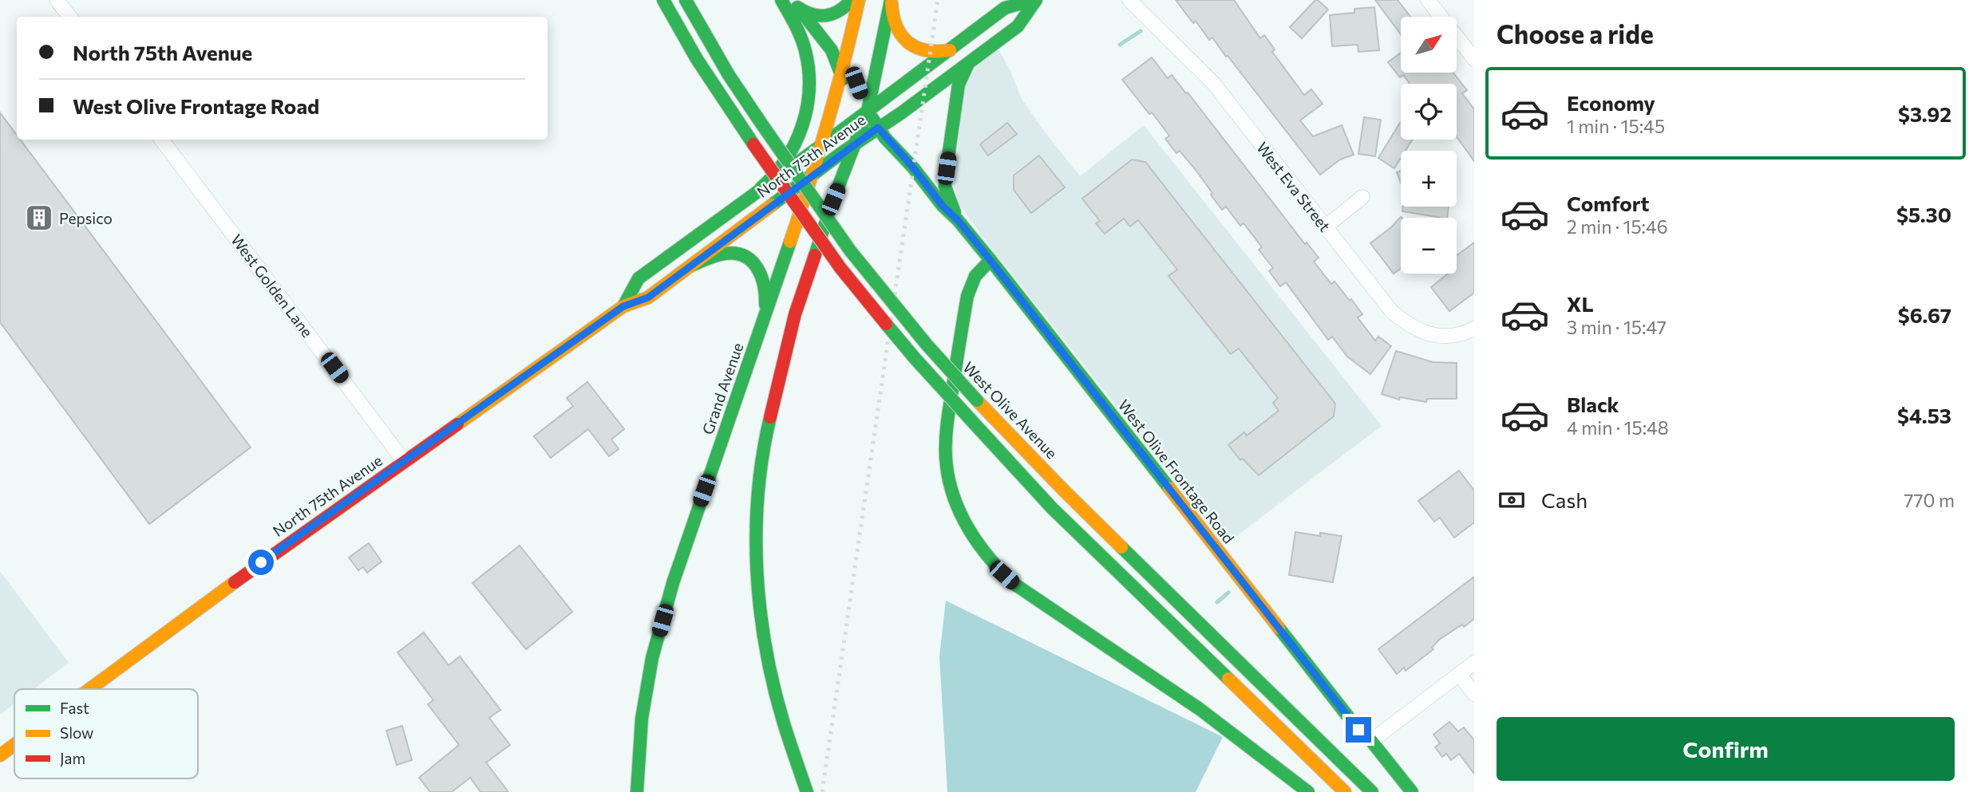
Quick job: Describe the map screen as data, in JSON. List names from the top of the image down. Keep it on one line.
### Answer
{"streets":{"main road":["North 75th Avenue","Grand Avenue","West Olive Avenue","West Olive Frontage Road"],"street":["West Eva Street","West Golden Lane"]},"crossings":[["North 75th Avenue","West Golden Lane"],["North 75th Avenue","Grand Avenue"]],"places":{"building":["Pepsico"]},"legend":["Fast","Slow","Jam"],"north":"top right","page":{"heading":"Choose a ride","map_buttons":["+","−"],"banner":["North 75th Avenue","West Olive Frontage Road"],"list":[{"name":"Economy","note":"1 min · 15:45","value":"$3.92"},{"name":"Comfort","note":"2 min · 15:46","value":"$5.30"},{"name":"XL","note":"3 min · 15:47","value":"$6.67"},{"name":"Black","note":"4 min · 15:48","value":"$4.53"}],"pay":["Cash","770 m"],"buttons":"Confirm"}}
